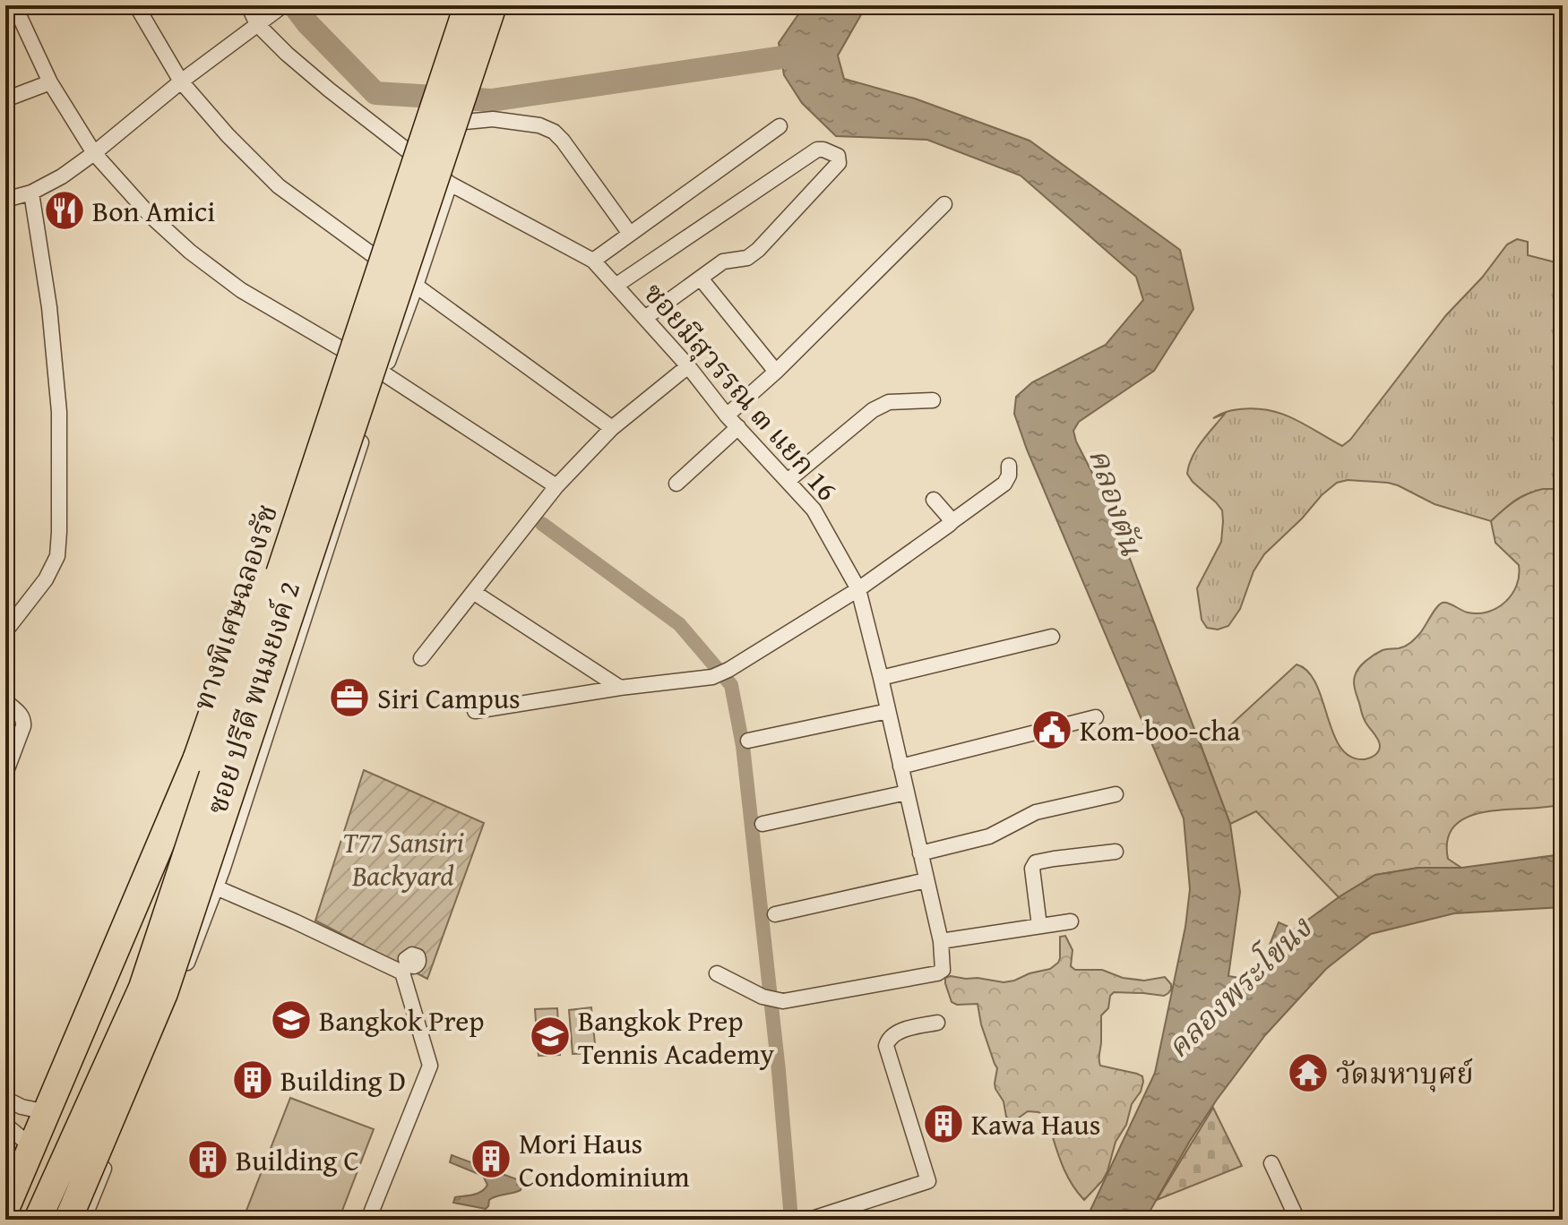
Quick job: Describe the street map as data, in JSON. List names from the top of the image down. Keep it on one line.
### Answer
{"streets":{"highway":["ทางพิเศษฉลองรัช"],"street":["ซอยมีสุวรรณ ๓ แยก 16","ซอย ปรีดี พนมยงค์ 2"]},"crossings":[["ซอยมีสุวรรณ ๓ แยก 16","ซอย ปรีดี พนมยงค์ 2"]],"water":["คลองตัน","คลองพระโขนง"],"parks":["T77 Sansiri Backyard"],"places":{"restaurant":["Bon Amici"],"office":["Siri Campus"],"public building":["Kom-boo-cha"],"school or university":["Bangkok Prep","Bangkok Prep Tennis Academy"],"temple":["วัดมหาบุศย์"],"building":["Building D","Kawa Haus","Mori Haus Condominium","Building C"]}}
